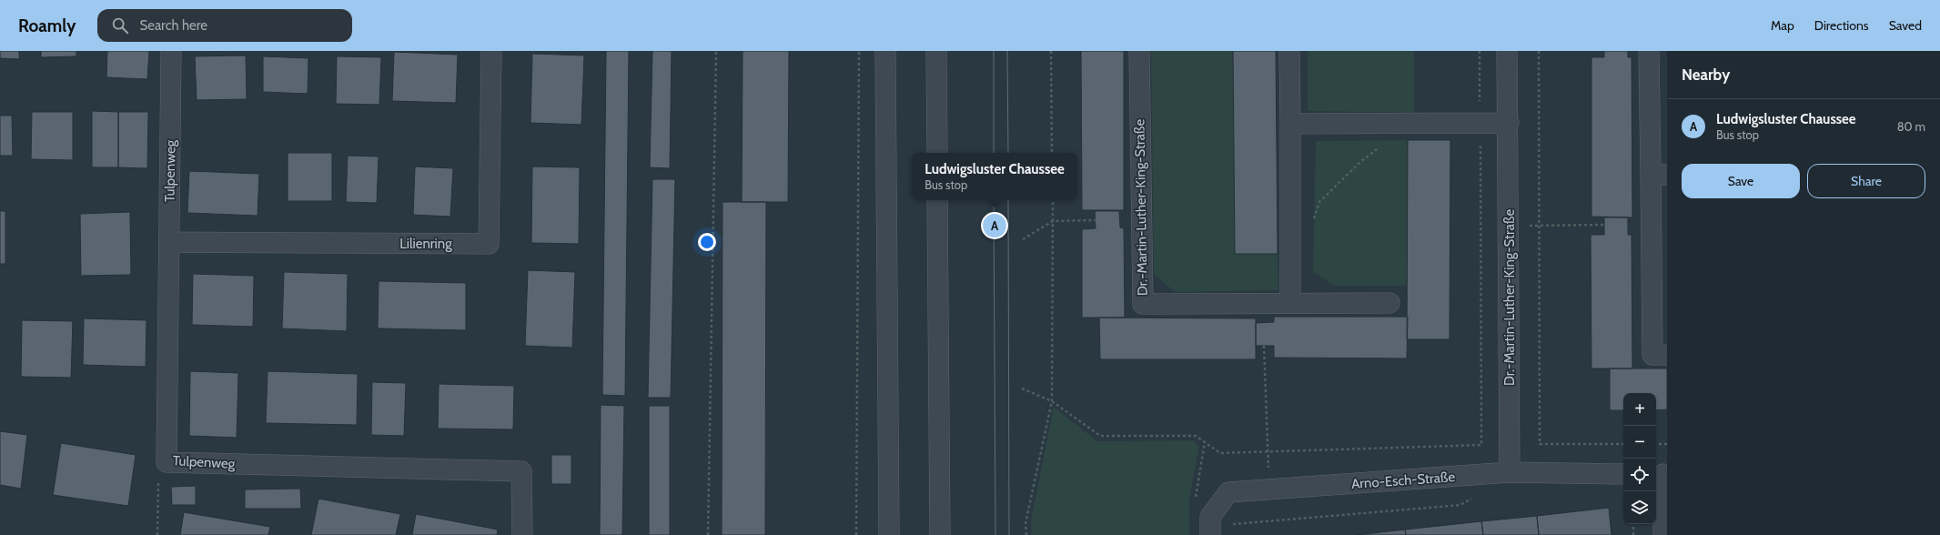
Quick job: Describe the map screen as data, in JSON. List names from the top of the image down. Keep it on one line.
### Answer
{"streets":{"street":["Tulpenweg","Dr.-Martin-Luther-King-Straße","Lilienring","Arno-Esch-Straße"]},"crossings":[["Tulpenweg","Lilienring"],["Dr.-Martin-Luther-King-Straße","Arno-Esch-Straße"]],"page":{"header":"Roamly","search":"Search here","nav":["Map","Directions","Saved"],"heading":"Nearby","list":[{"mark":"A","name":"Ludwigsluster Chaussee","note":"Bus stop","value":"80 m"}],"popup":["Ludwigsluster Chaussee","Bus stop"],"buttons":["Save","Share"],"pins":"A","map_buttons":["+","−"]}}
